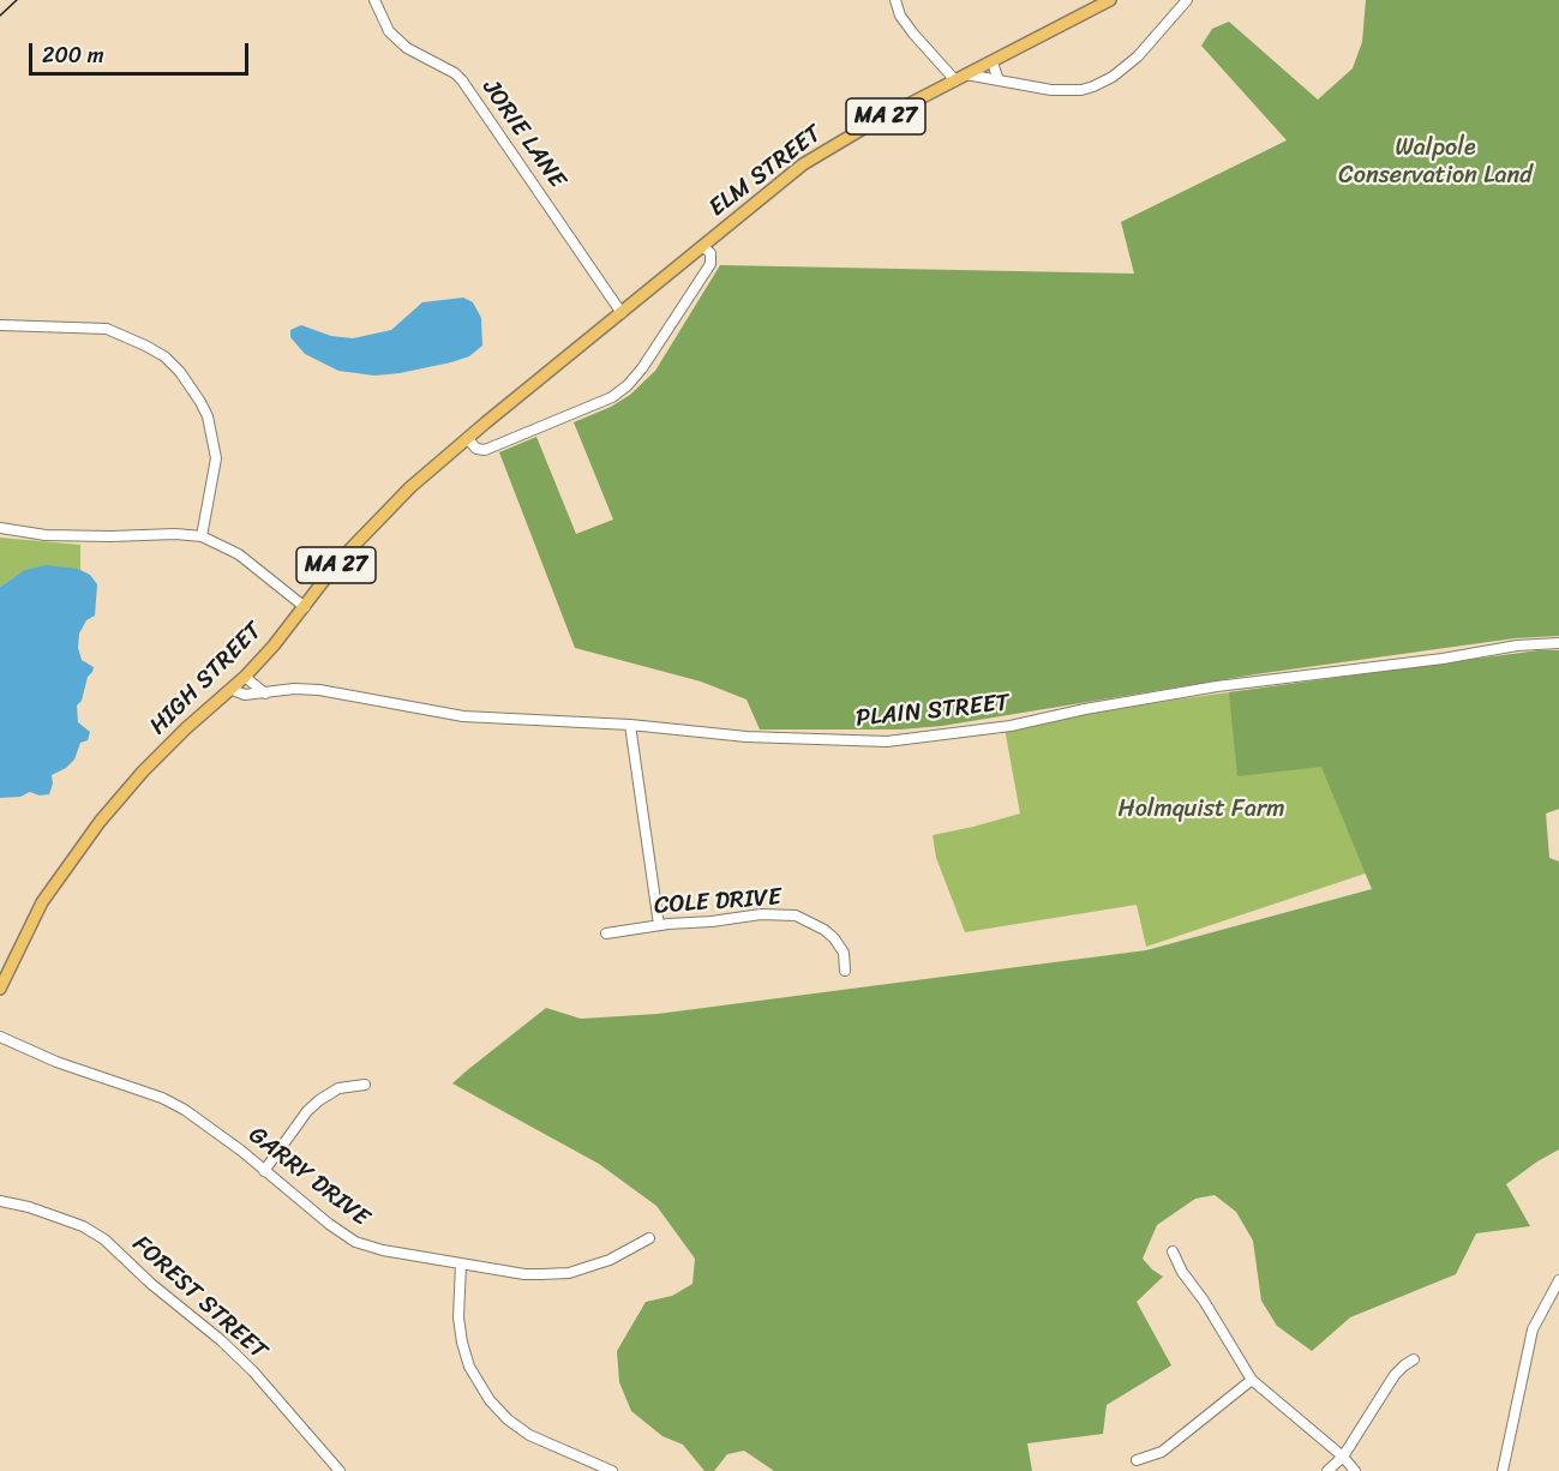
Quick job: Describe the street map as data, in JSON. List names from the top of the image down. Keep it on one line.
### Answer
{"streets":{"main road":["MA 27","ELM STREET","HIGH STREET"],"street":["JORIE LANE","PLAIN STREET","COLE DRIVE","GARRY DRIVE","FOREST STREET"]},"crossings":[["JORIE LANE","HIGH STREET"],["ELM STREET","HIGH STREET"],["HIGH STREET","PLAIN STREET"]],"parks":["Walpole Conservation Land","Holmquist Farm"],"scale_bar":"200 m"}
